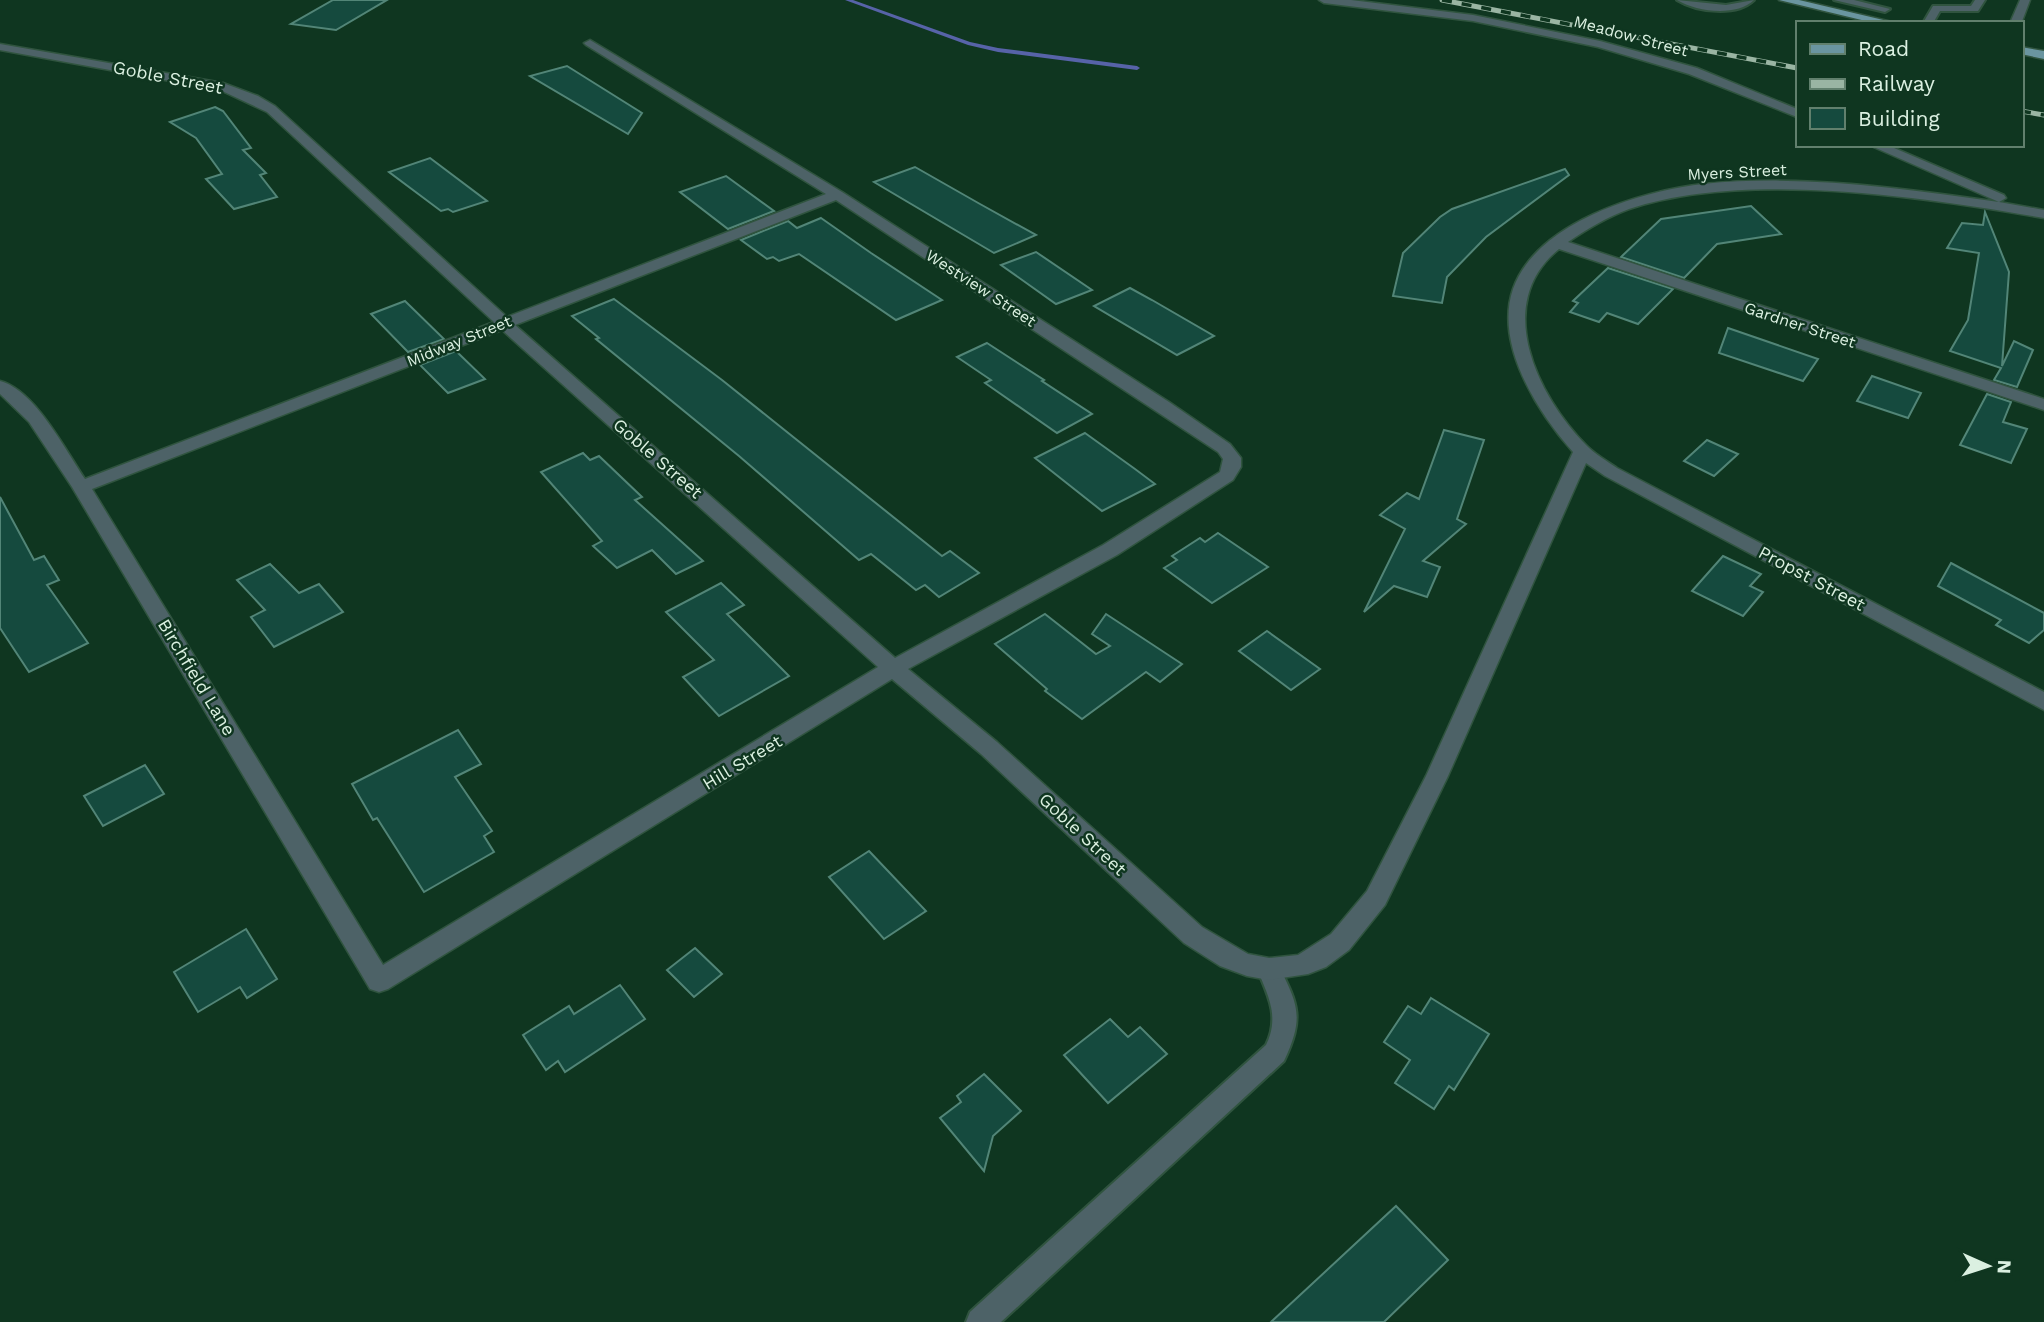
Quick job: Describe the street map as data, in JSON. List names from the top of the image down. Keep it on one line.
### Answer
{"streets":{"street":["Meadow Street","Goble Street","Myers Street","Westview Street","Gardner Street","Midway Street","Propst Street","Birchfield Lane","Hill Street"]},"crossings":[["Goble Street","Myers Street"],["Goble Street","Midway Street"],["Goble Street","Propst Street"],["Goble Street","Hill Street"],["Myers Street","Gardner Street"],["Myers Street","Propst Street"],["Westview Street","Midway Street"],["Westview Street","Hill Street"],["Midway Street","Birchfield Lane"],["Birchfield Lane","Hill Street"]],"legend":["Road","Railway","Building"],"north":"right"}
